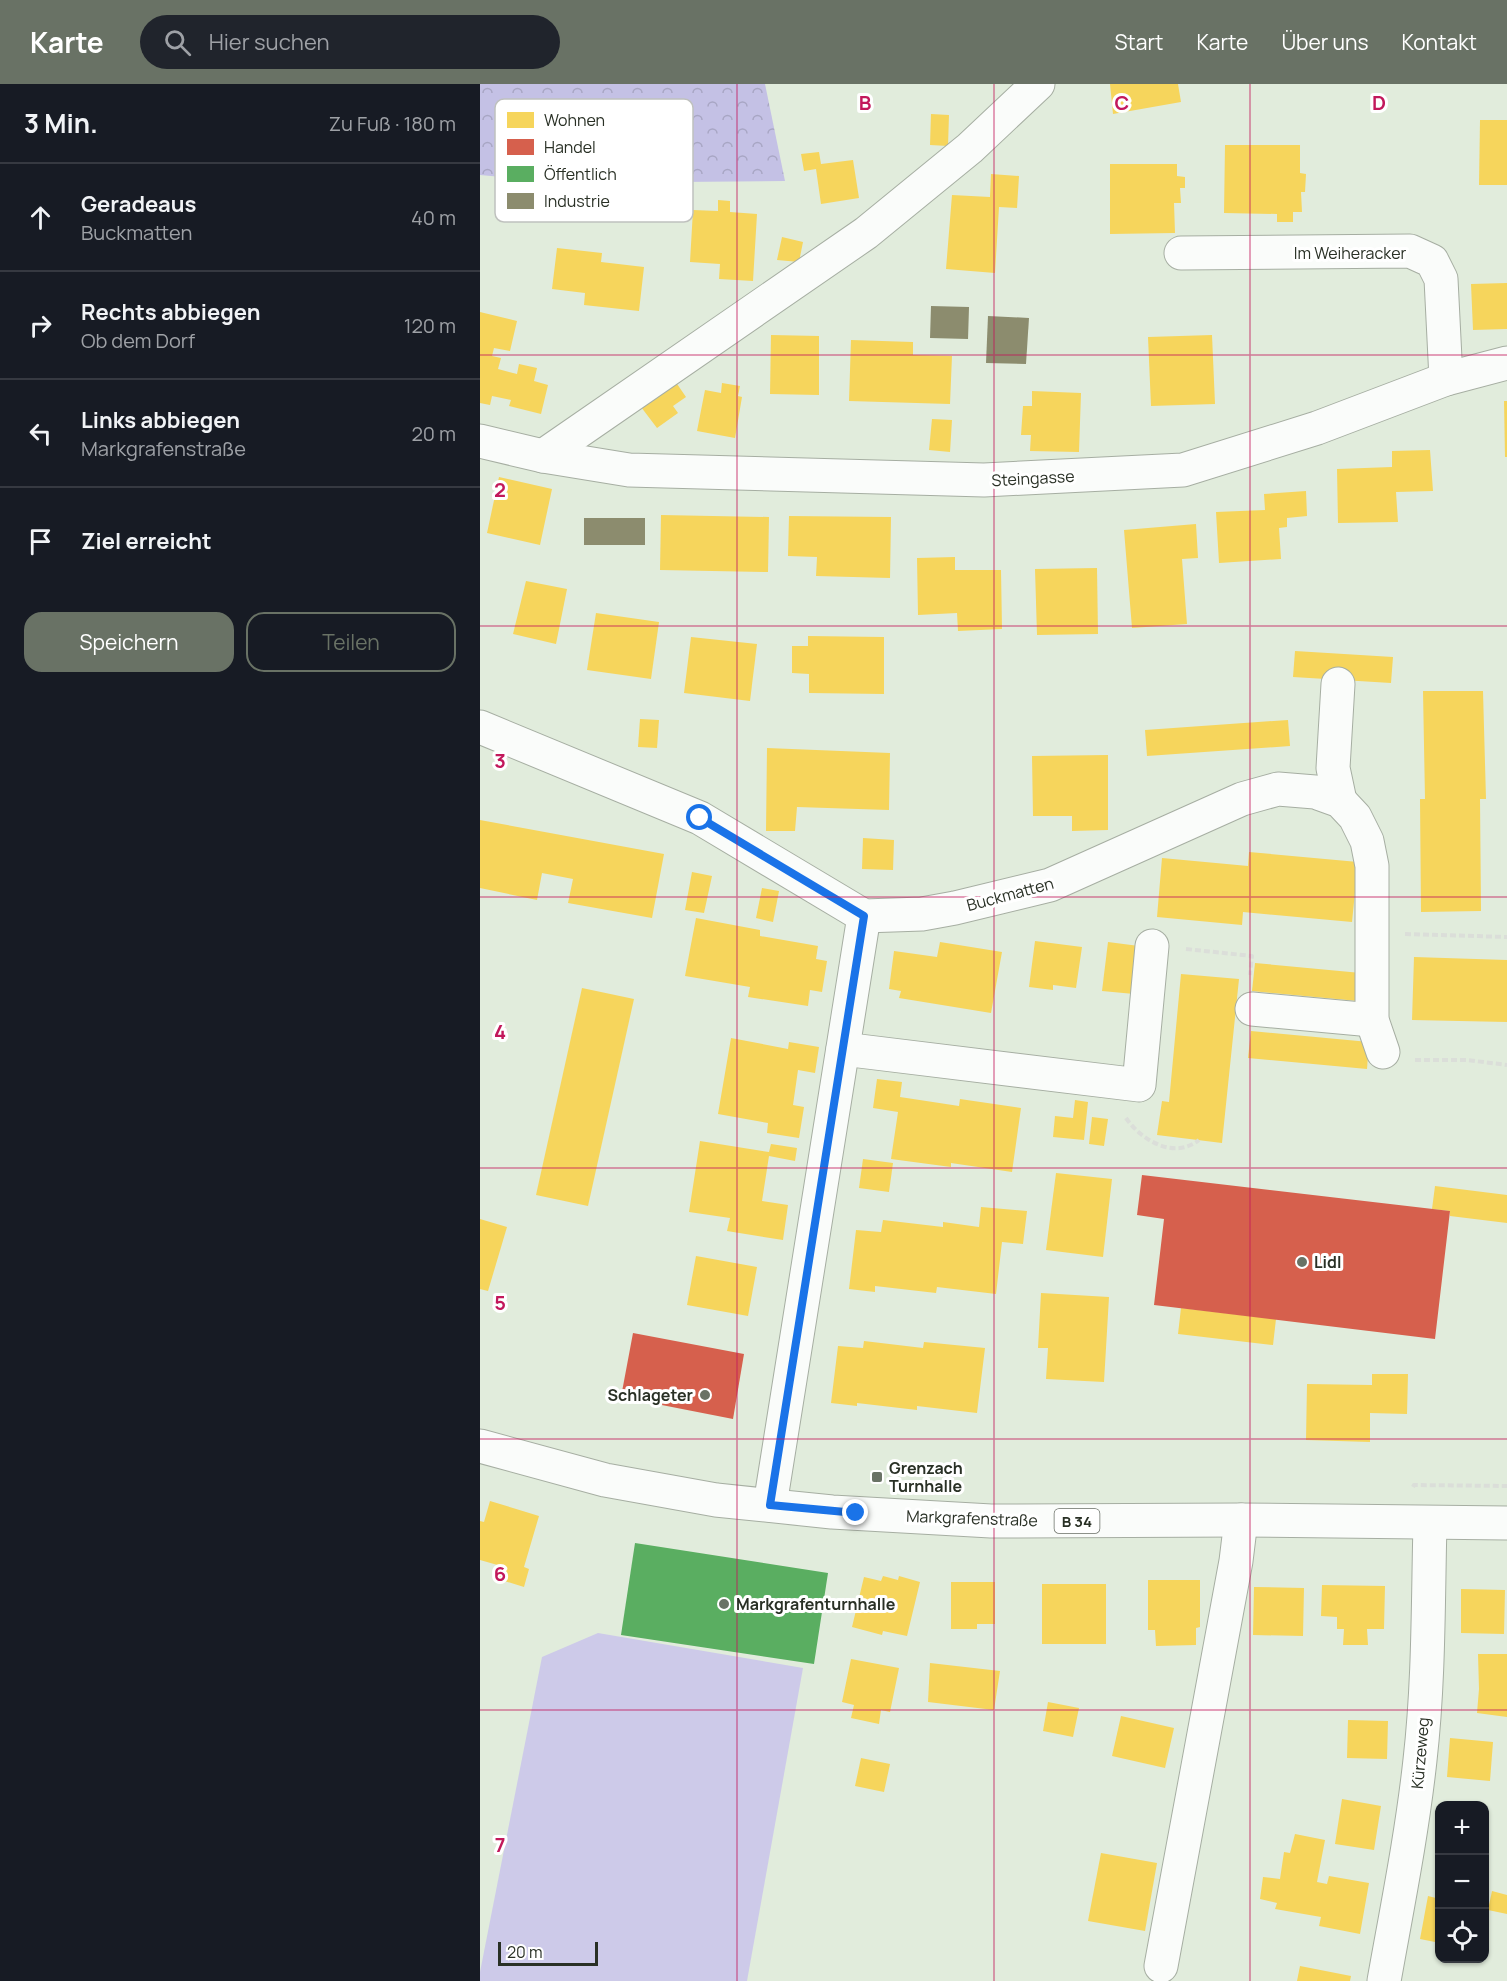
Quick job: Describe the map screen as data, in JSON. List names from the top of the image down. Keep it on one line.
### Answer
{"streets":{"street":["Im Weiheracker","Steingasse","Buckmatten","Markgrafenstraße","B 34","Kürzeweg"]},"crossings":[["Im Weiheracker","Steingasse"],["Markgrafenstraße","Kürzeweg"]],"places":{"other":["Lidl","Schlageter","Markgrafenturnhalle"],"transit":["Grenzach Turnhalle"]},"legend":["Wohnen","Handel","Öffentlich","Industrie"],"scale_bar":"20 m","page":{"header":"Karte","search":"Hier suchen","nav":["Start","Karte","Über uns","Kontakt"],"heading":["3 Min.","Zu Fuß · 180 m"],"list":[["Geradeaus","Buckmatten","40 m"],["Rechts abbiegen","Ob dem Dorf","120 m"],["Links abbiegen","Markgrafenstraße","20 m"],"Ziel erreicht"],"buttons":["Speichern","Teilen"],"map_buttons":["+","−"],"scale":"20 m"},"grid":{"columns":["B","C","D"],"rows":["2","3","4","5","6","7"]}}
